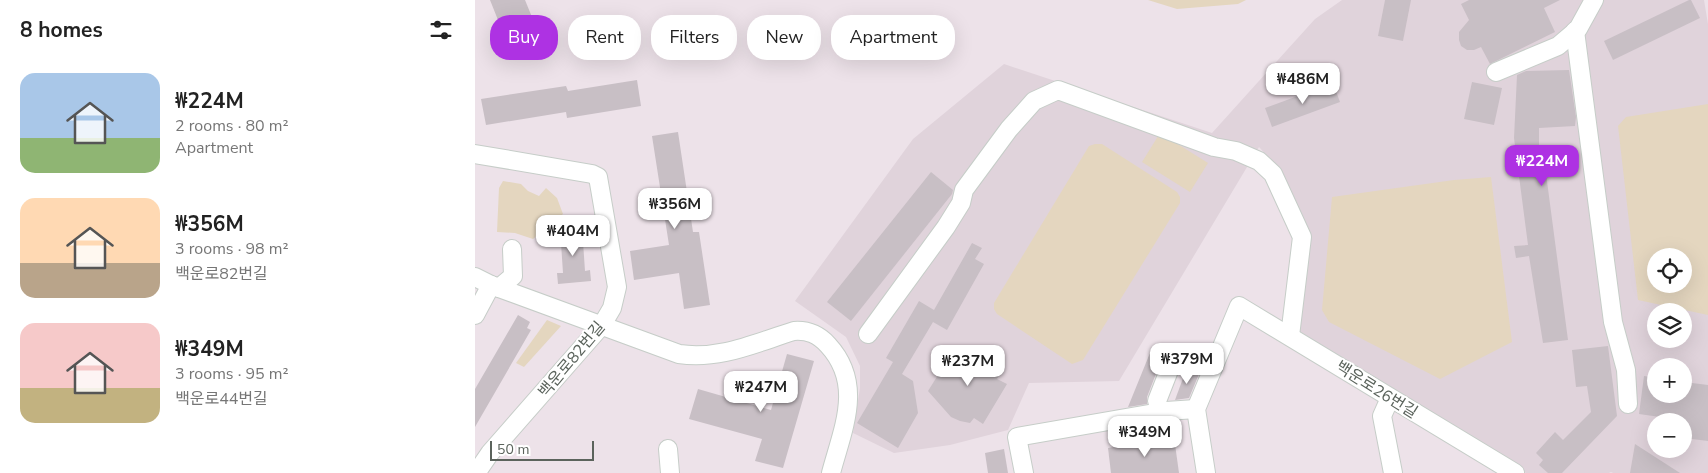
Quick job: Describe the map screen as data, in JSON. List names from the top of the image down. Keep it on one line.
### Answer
{"streets":{"street":["백운로82번길","백운로26번길"]},"scale_bar":"50 m","page":{"heading":"8 homes","chip":["Buy","Rent","Filters","New","Apartment"],"list":[{"name":"₩224M","note":"2 rooms · 80 m² · Apartment"},{"name":"₩356M","note":"3 rooms · 98 m² · 백운로82번길"},{"name":"₩349M","note":"3 rooms · 95 m² · 백운로44번길"}],"price":["₩486M","₩224M","₩356M","₩404M","₩379M","₩237M","₩247M","₩349M"],"map_buttons":["+","−"],"scale":"50 m"}}
